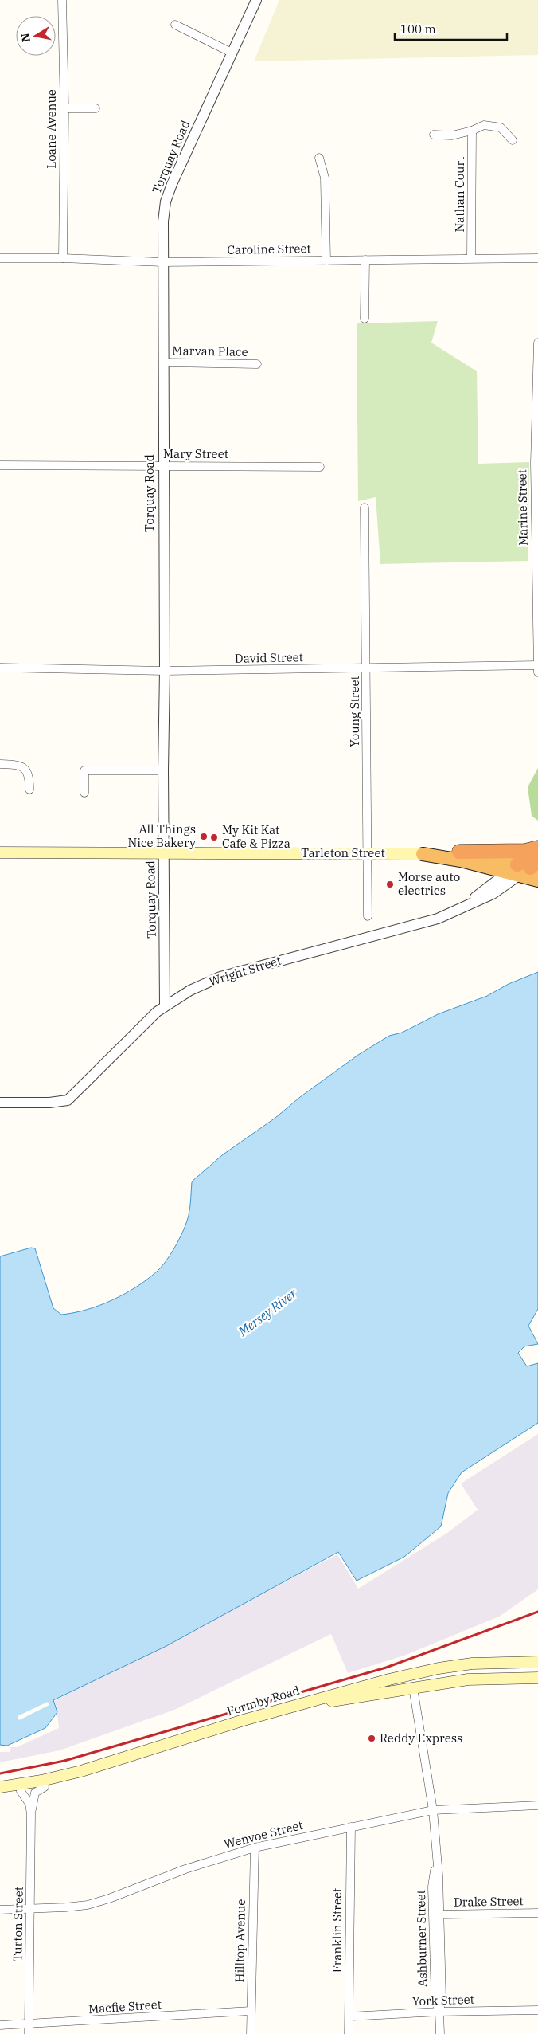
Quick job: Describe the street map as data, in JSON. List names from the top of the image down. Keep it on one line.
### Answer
{"streets":{"highway":["Tarleton Street"],"main road":["Formby Road"],"street":["Loane Avenue","Torquay Road","Nathan Court","Caroline Street","Marvan Place","Mary Street","Marine Street","David Street","Young Street","Wright Street","Wenvoe Street","Drake Street","Turton Street","Franklin Street","Ashburner Street","Hilltop Avenue","York Street","Macfie Street"]},"crossings":[["Loane Avenue","Caroline Street"],["Torquay Road","Caroline Street"],["Torquay Road","Marvan Place"],["Torquay Road","Mary Street"],["Torquay Road","David Street"],["Torquay Road","Tarleton Street"],["Torquay Road","Wright Street"],["Nathan Court","Caroline Street"],["Marine Street","David Street"],["David Street","Young Street"],["Young Street","Tarleton Street"],["Tarleton Street","Wright Street"],["Formby Road","Turton Street"],["Formby Road","Ashburner Street"],["Wenvoe Street","Turton Street"],["Wenvoe Street","Franklin Street"],["Wenvoe Street","Ashburner Street"],["Wenvoe Street","Hilltop Avenue"],["Drake Street","Ashburner Street"],["Turton Street","Macfie Street"],["Franklin Street","York Street"],["Ashburner Street","York Street"],["Hilltop Avenue","Macfie Street"]],"water":["Mersey River"],"places":["All Things Nice Bakery","My Kit Kat Cafe & Pizza","Morse auto electrics","Reddy Express"],"scale_bar":"100 m","north":"left"}
